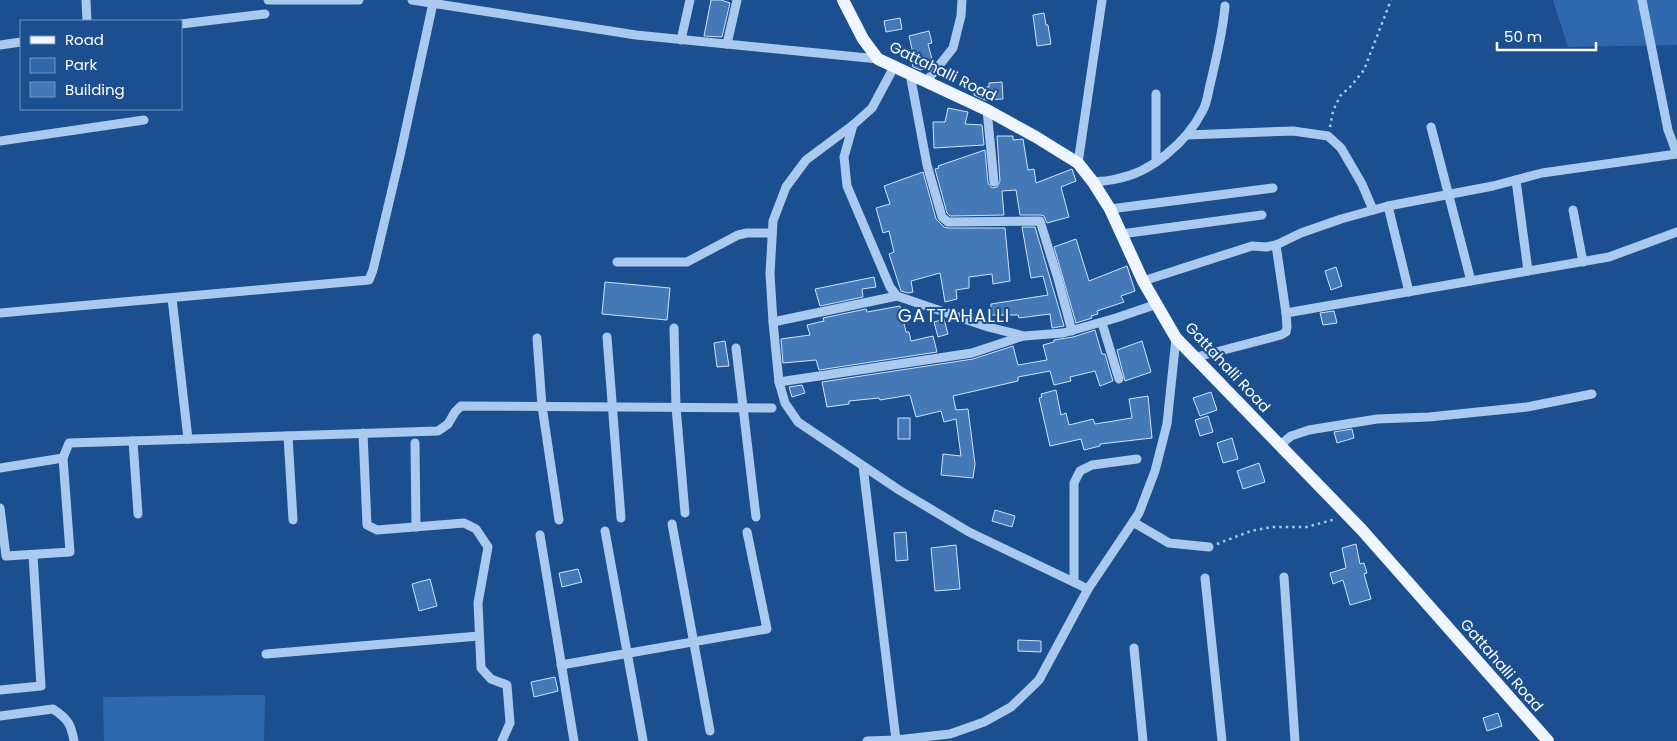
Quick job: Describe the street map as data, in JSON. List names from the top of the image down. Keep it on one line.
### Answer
{"streets":{"main road":["Gattahalli Road"]},"districts":["GATTAHALLI"],"legend":["Road","Park","Building"],"scale_bar":"50 m"}
